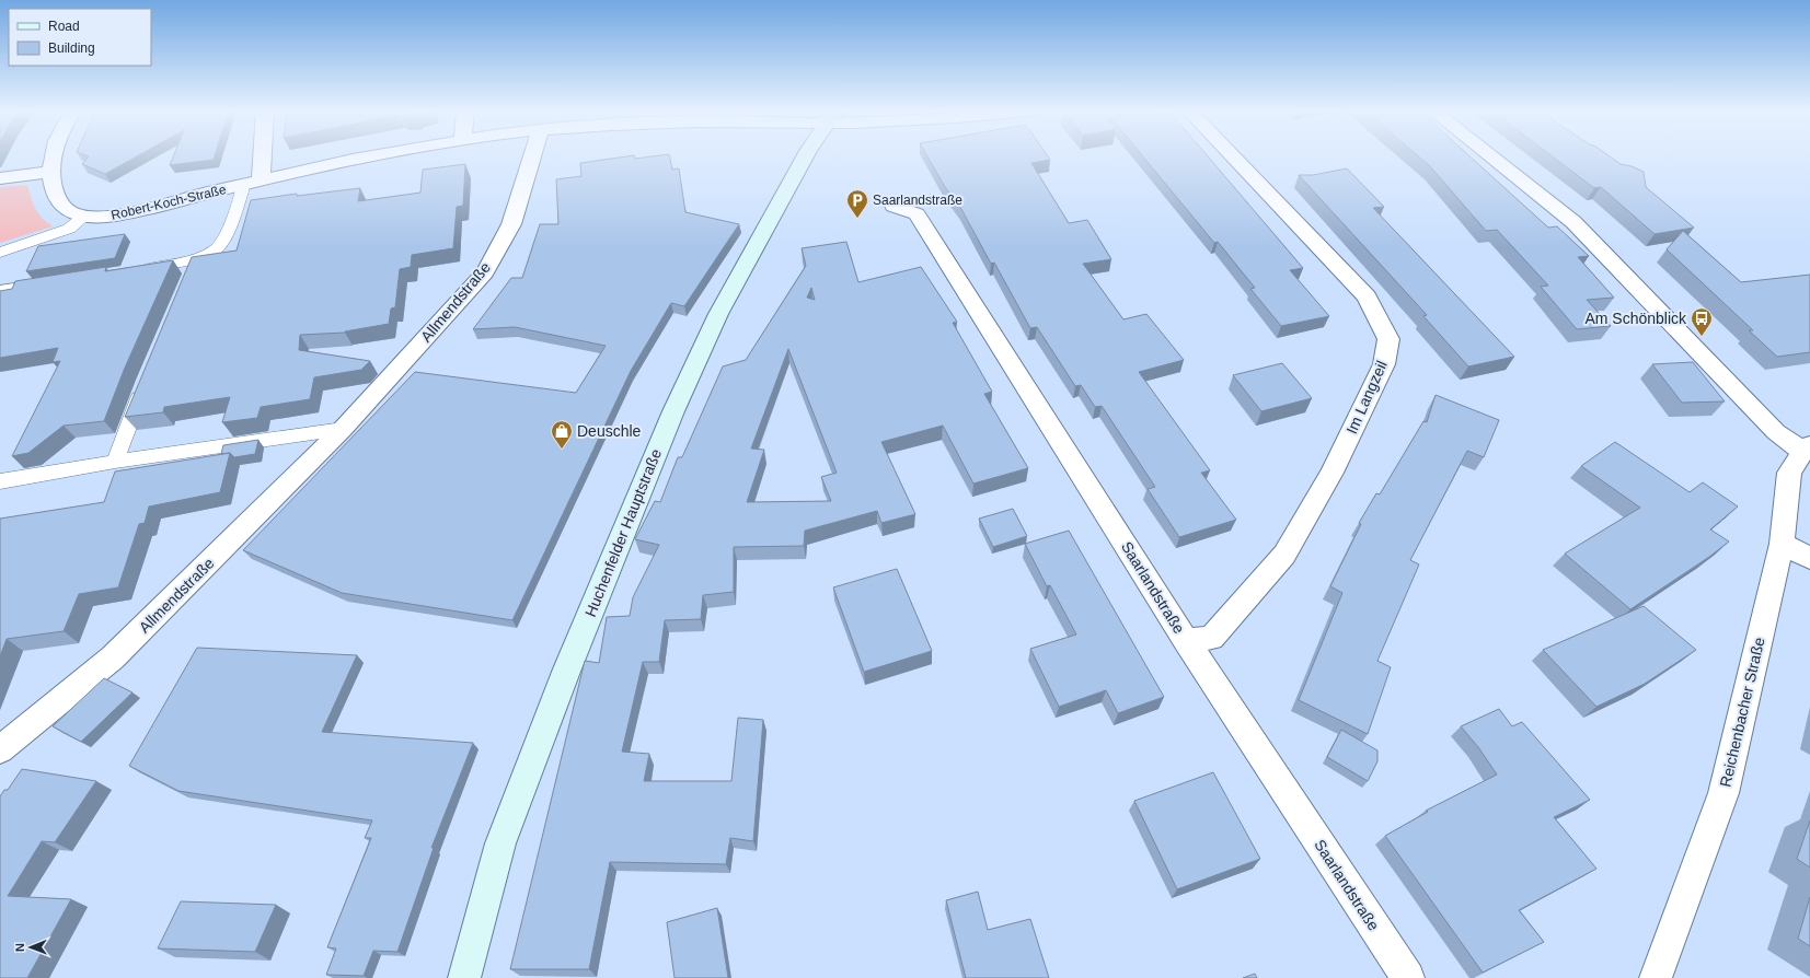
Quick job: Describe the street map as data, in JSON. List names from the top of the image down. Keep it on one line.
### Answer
{"streets":{"main road":["Huchenfelder Hauptstraße"],"street":["Robert-Koch-Straße","Allmendstraße","Im Langzeil","Saarlandstraße","Reichenbacher Straße"]},"crossings":[["Im Langzeil","Saarlandstraße"]],"places":{"parking":["Saarlandstraße"],"bus stop":["Am Schönblick"],"shop":["Deuschle"]},"legend":["Road","Building"],"north":"left"}
